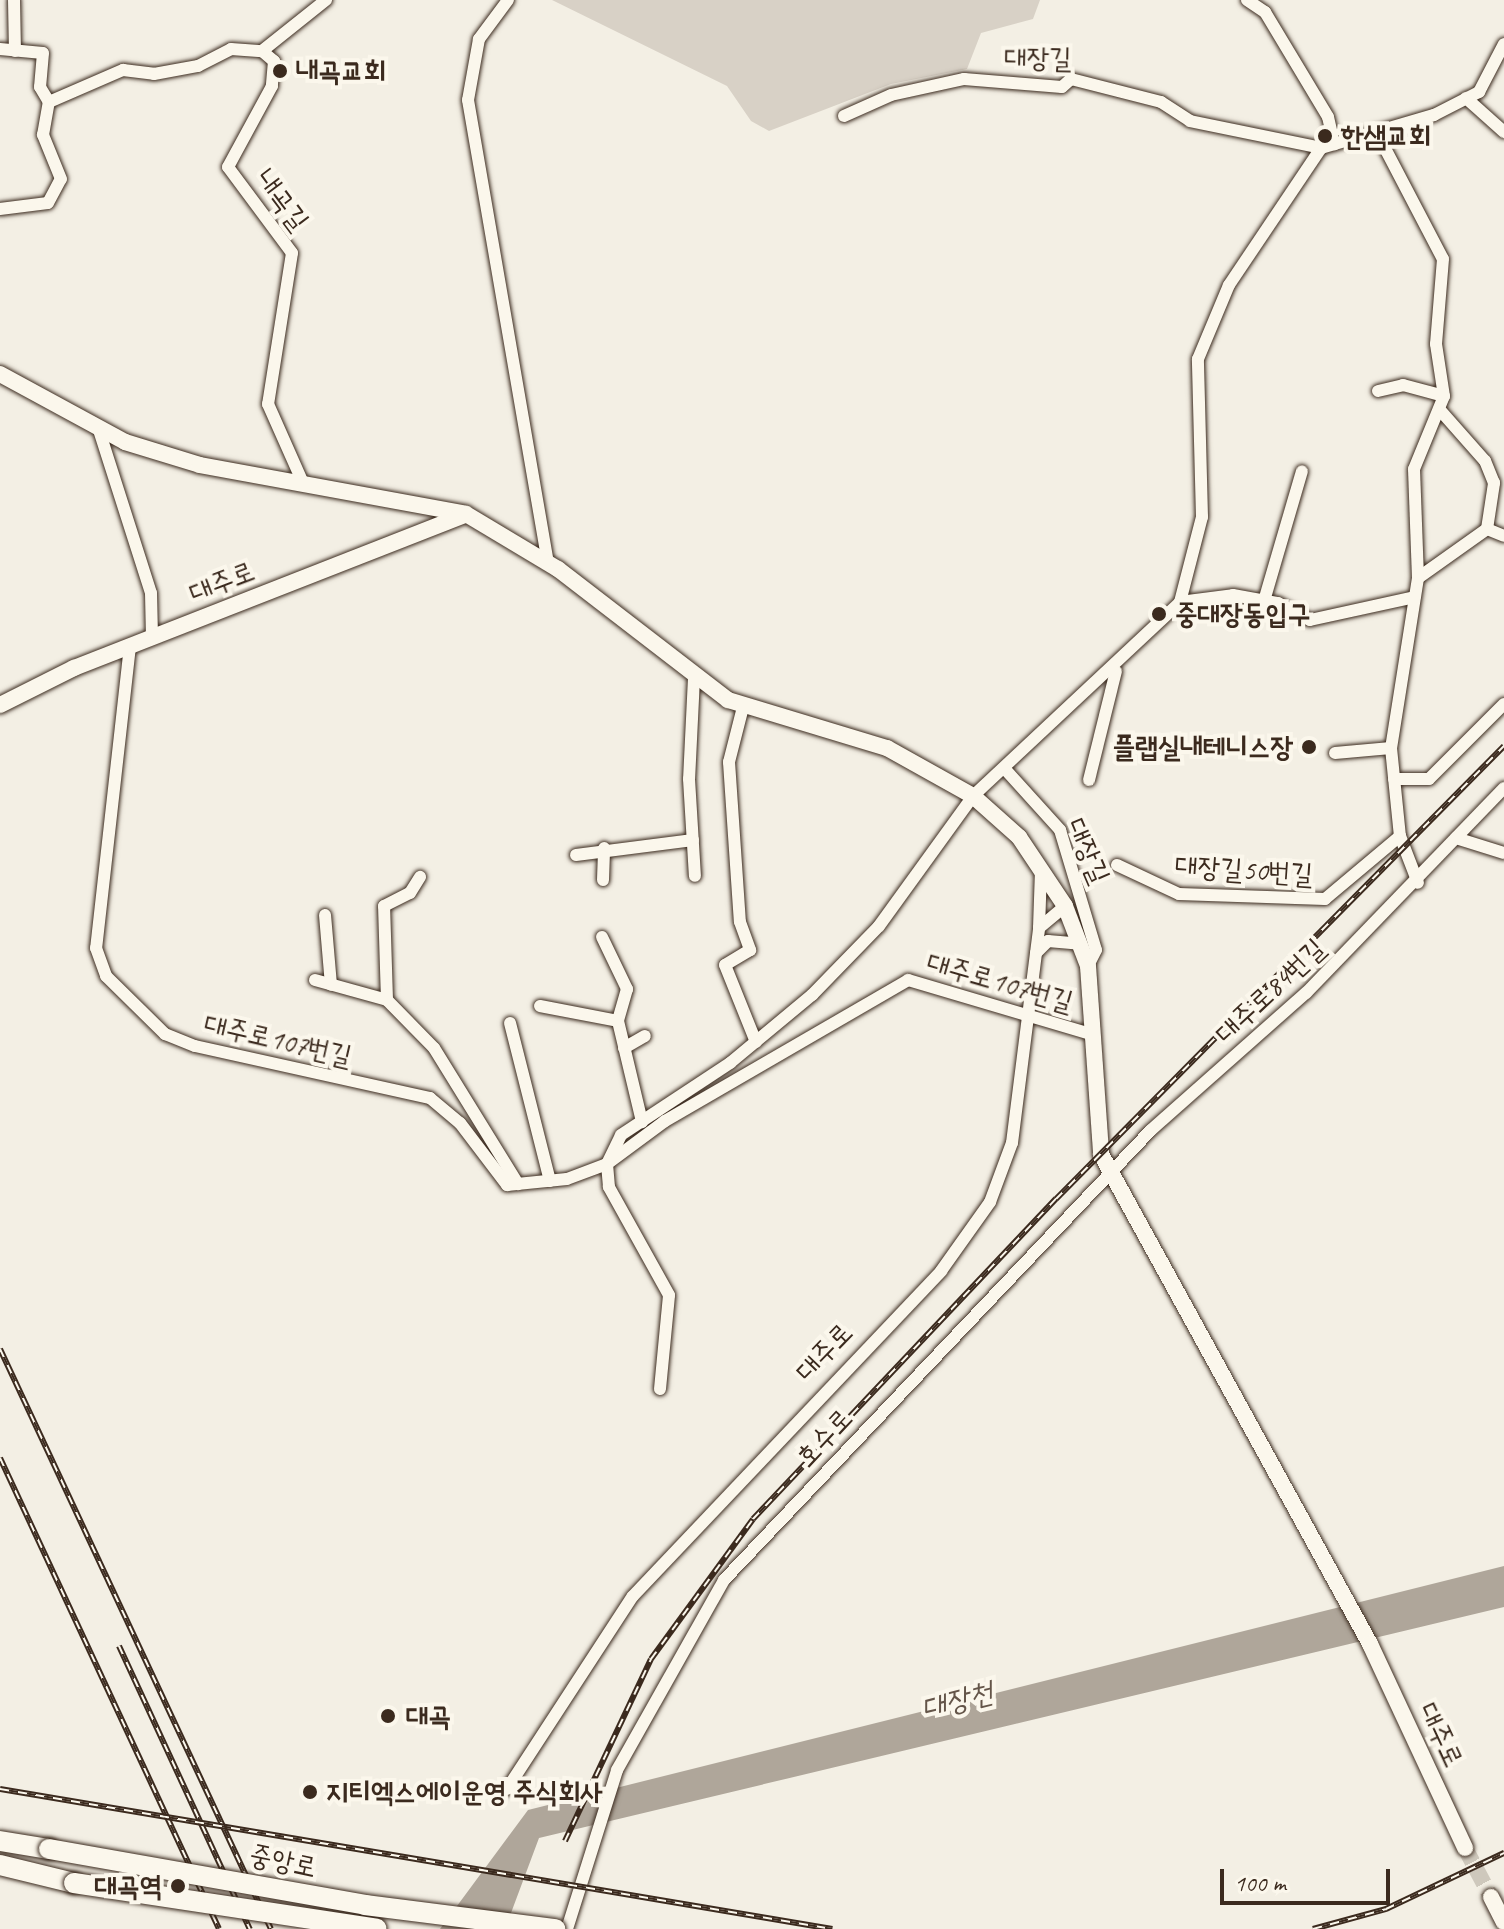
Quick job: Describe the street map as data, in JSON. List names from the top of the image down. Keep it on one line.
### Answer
{"streets":{"main road":["중앙로"],"street":["대장길","내곡길","대주로","대장길50번길","대주로107번길","대주로84번길","호수로"]},"crossings":[["대주로","대주로107번길"],["대주로","대주로84번길"],["대주로","호수로"],["대주로84번길","호수로"]],"water":["대장천"],"places":["내곡교회","한샘교회","중대장동입구","플랩실내테니스장","대곡","지티엑스에이운영 주식회사","대곡역"],"scale_bar":"100 m"}
